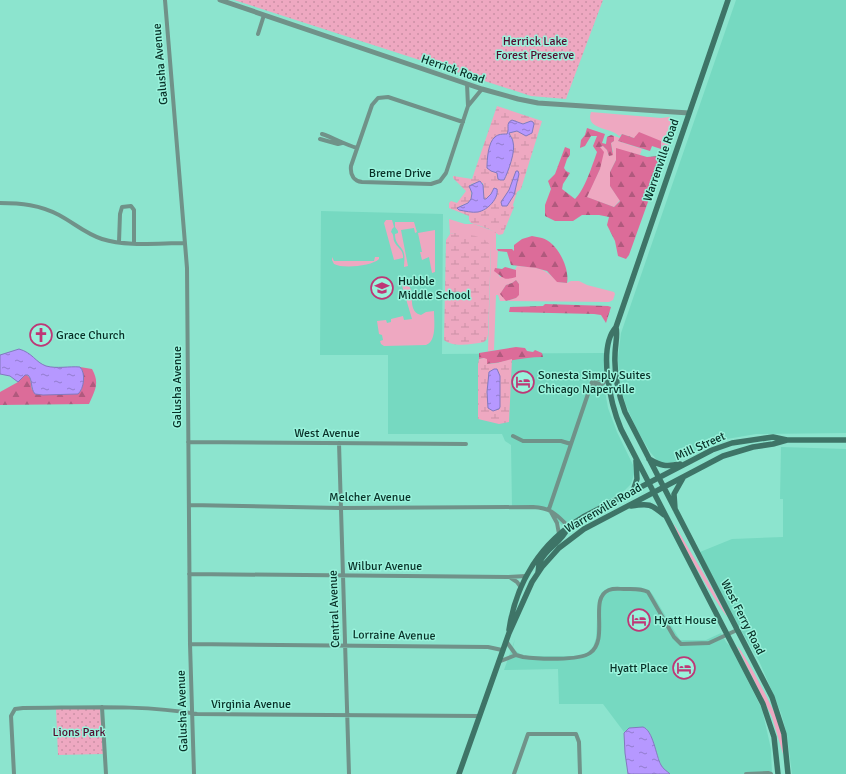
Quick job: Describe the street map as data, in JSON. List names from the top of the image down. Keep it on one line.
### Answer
{"streets":{"main road":["Warrenville Road","Mill Street","West Ferry Road"],"street":["Galusha Avenue","Herrick Road","Breme Drive","West Avenue","Melcher Avenue","Wilbur Avenue","Central Avenue","Lorraine Avenue","Virginia Avenue"]},"crossings":[["Galusha Avenue","West Avenue"],["Galusha Avenue","Melcher Avenue"],["Galusha Avenue","Wilbur Avenue"],["Galusha Avenue","Lorraine Avenue"],["Galusha Avenue","Virginia Avenue"],["Herrick Road","Warrenville Road"],["Herrick Road","Breme Drive"],["Warrenville Road","Mill Street"],["Warrenville Road","Wilbur Avenue"],["Warrenville Road","West Ferry Road"],["Warrenville Road","Lorraine Avenue"],["Warrenville Road","Virginia Avenue"],["West Avenue","Central Avenue"],["Mill Street","West Ferry Road"],["Melcher Avenue","Central Avenue"],["Wilbur Avenue","Central Avenue"],["Central Avenue","Lorraine Avenue"],["Central Avenue","Virginia Avenue"]],"parks":["Herrick Lake Forest Preserve","Lions Park"],"places":{"school or university":["Hubble Middle School"],"church":["Grace Church"],"hotel":["Sonesta Simply Suites Chicago Naperville","Hyatt House","Hyatt Place"]}}
